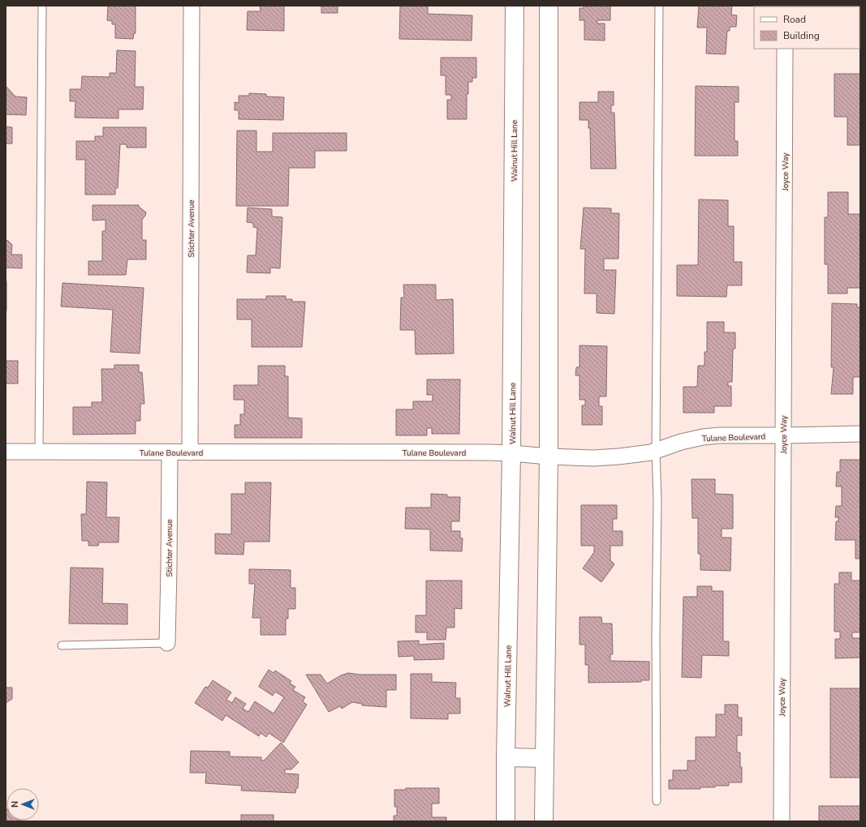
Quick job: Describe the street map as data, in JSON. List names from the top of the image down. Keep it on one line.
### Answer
{"streets":{"main road":["Walnut Hill Lane"],"street":["Joyce Way","Stichter Avenue","Tulane Boulevard"]},"crossings":[["Walnut Hill Lane","Tulane Boulevard"],["Joyce Way","Tulane Boulevard"],["Stichter Avenue","Tulane Boulevard"]],"legend":["Road","Building"],"north":"left"}
